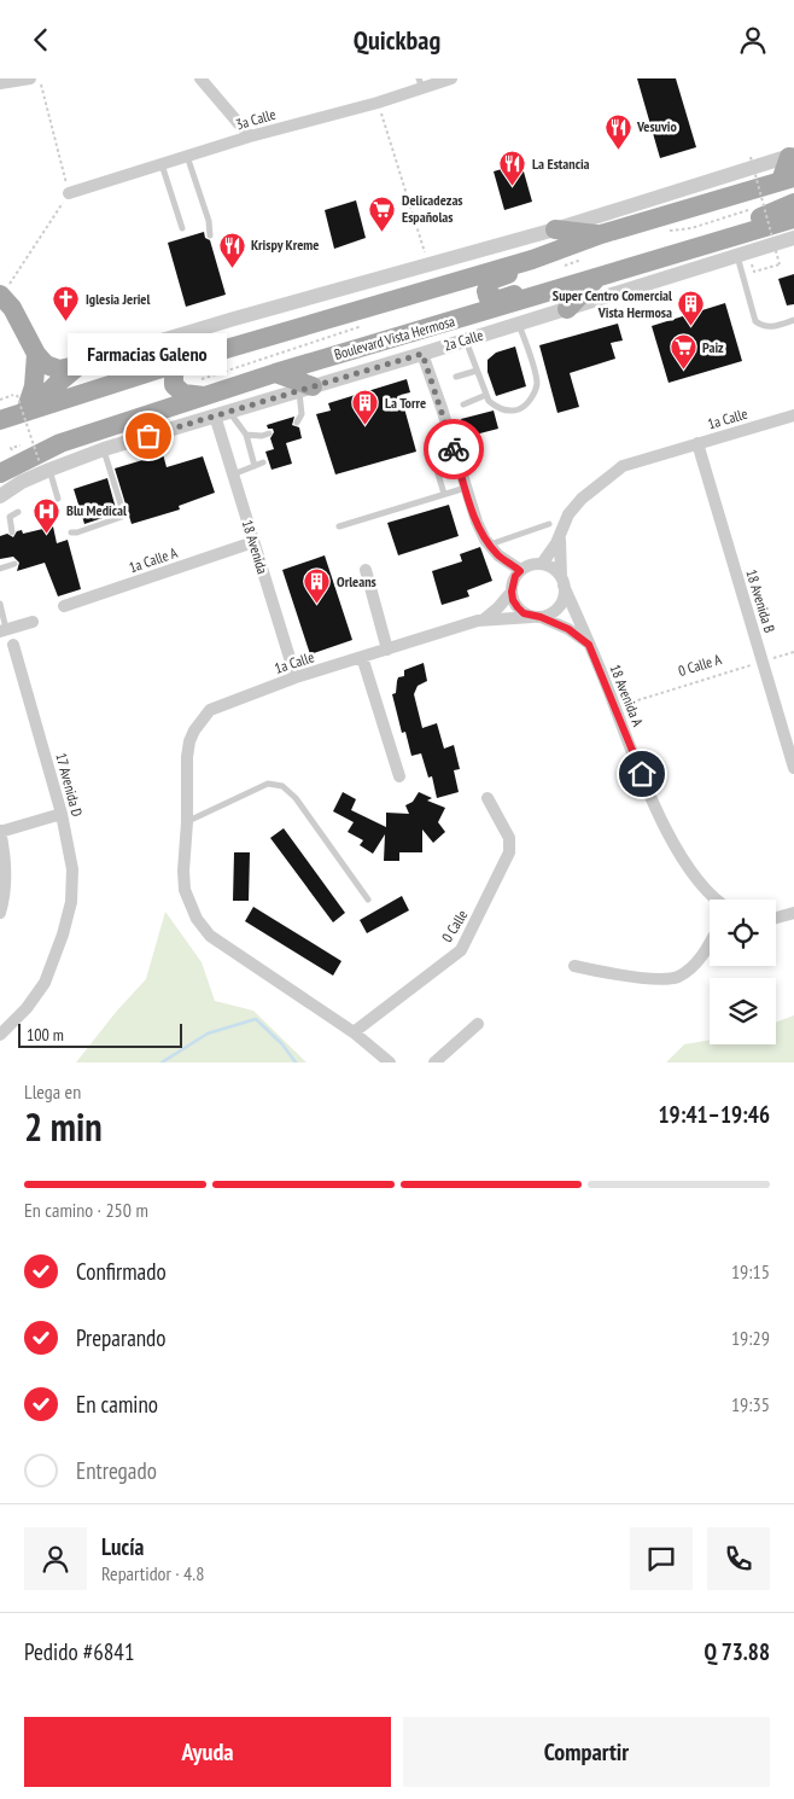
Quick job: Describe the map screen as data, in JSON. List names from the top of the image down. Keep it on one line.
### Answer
{"streets":{"main road":["Boulevard Vista Hermosa"],"street":["3a Calle","2a Calle","1a Calle","18 Avenida","1a Calle A","18 Avenida B","18 Avenida A","17 Avenida D","0 Calle"],"path":["0 Calle A"]},"crossings":[["2a Calle","18 Avenida"],["1a Calle","18 Avenida"],["1a Calle","18 Avenida B"],["1a Calle","18 Avenida A"],["1a Calle","0 Calle"],["18 Avenida","1a Calle A"],["18 Avenida B","0 Calle A"],["0 Calle A","18 Avenida A"]],"places":{"restaurant":["Vesuvio","La Estancia","Krispy Kreme"],"supermarket":["Delicadezas Españolas","Paiz"],"church":["Iglesia Jeriel"],"building":["Super Centro Comercial Vista Hermosa","La Torre","Orleans"],"other":["Farmacias Galeno"],"hospital":["Blu Medical"]},"scale_bar":"100 m","page":{"header":"Quickbag","bubble":"Farmacias Galeno","scale":"100 m","heading":["2 min","Llega en","19:41–19:46"],"panel":["Lucía","Repartidor · 4.8","Pedido #6841","Q 73.88"],"bar":"En camino · 250 m","list":[["Confirmado","19:15"],["Preparando","19:29"],["En camino","19:35"],"Entregado"],"buttons":["Ayuda","Compartir"]}}
